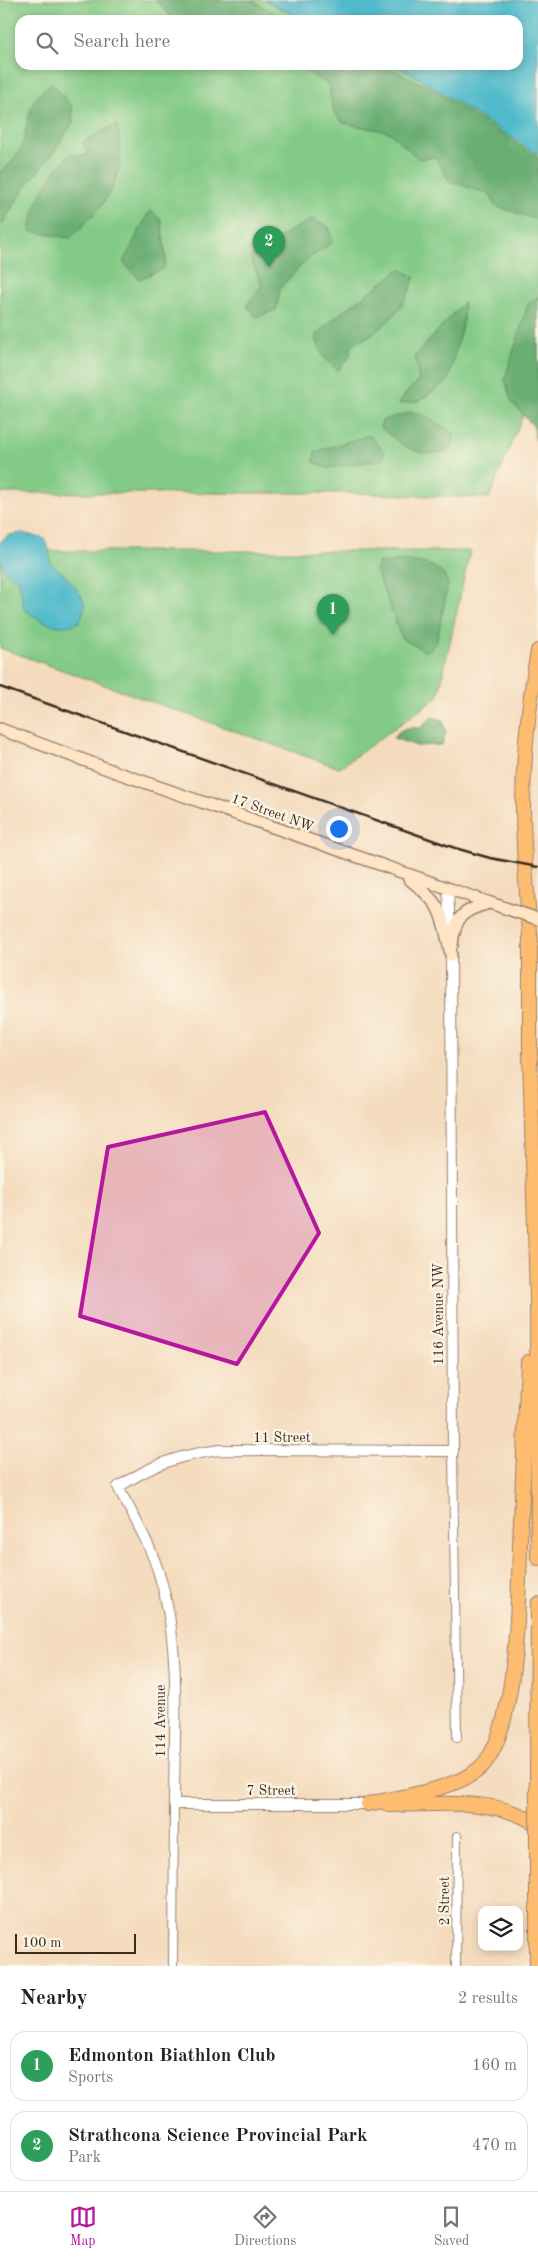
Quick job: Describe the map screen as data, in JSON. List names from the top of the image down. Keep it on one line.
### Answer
{"streets":{"main road":["17 Street NW"],"street":["116 Avenue NW","11 Street","114 Avenue","7 Street","2 Street"]},"crossings":[["17 Street NW","116 Avenue NW"],["116 Avenue NW","11 Street"],["11 Street","114 Avenue"],["114 Avenue","7 Street"]],"scale_bar":"100 m","page":{"search":"Search here","pins":["2","1"],"scale":"100 m","heading":["Nearby","2 results"],"list":[{"mark":"1","name":"Edmonton Biathlon Club","note":"Sports","value":"160 m"},{"mark":"2","name":"Strathcona Science Provincial Park","note":"Park","value":"470 m"}],"nav":["Map","Directions","Saved"]}}
